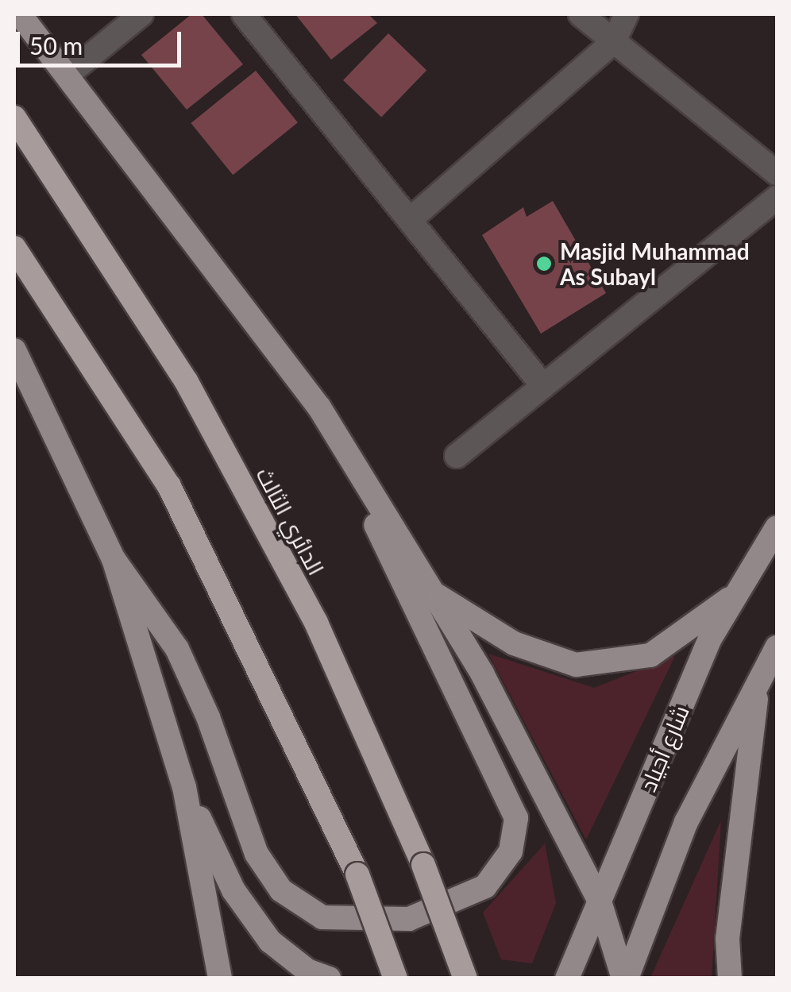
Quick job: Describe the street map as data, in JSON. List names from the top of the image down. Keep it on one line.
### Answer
{"streets":{"highway":["الدائري الثالث"],"main road":["شارع أجياد"]},"places":["Masjid Muhammad As Subayl"],"scale_bar":"50 m"}
